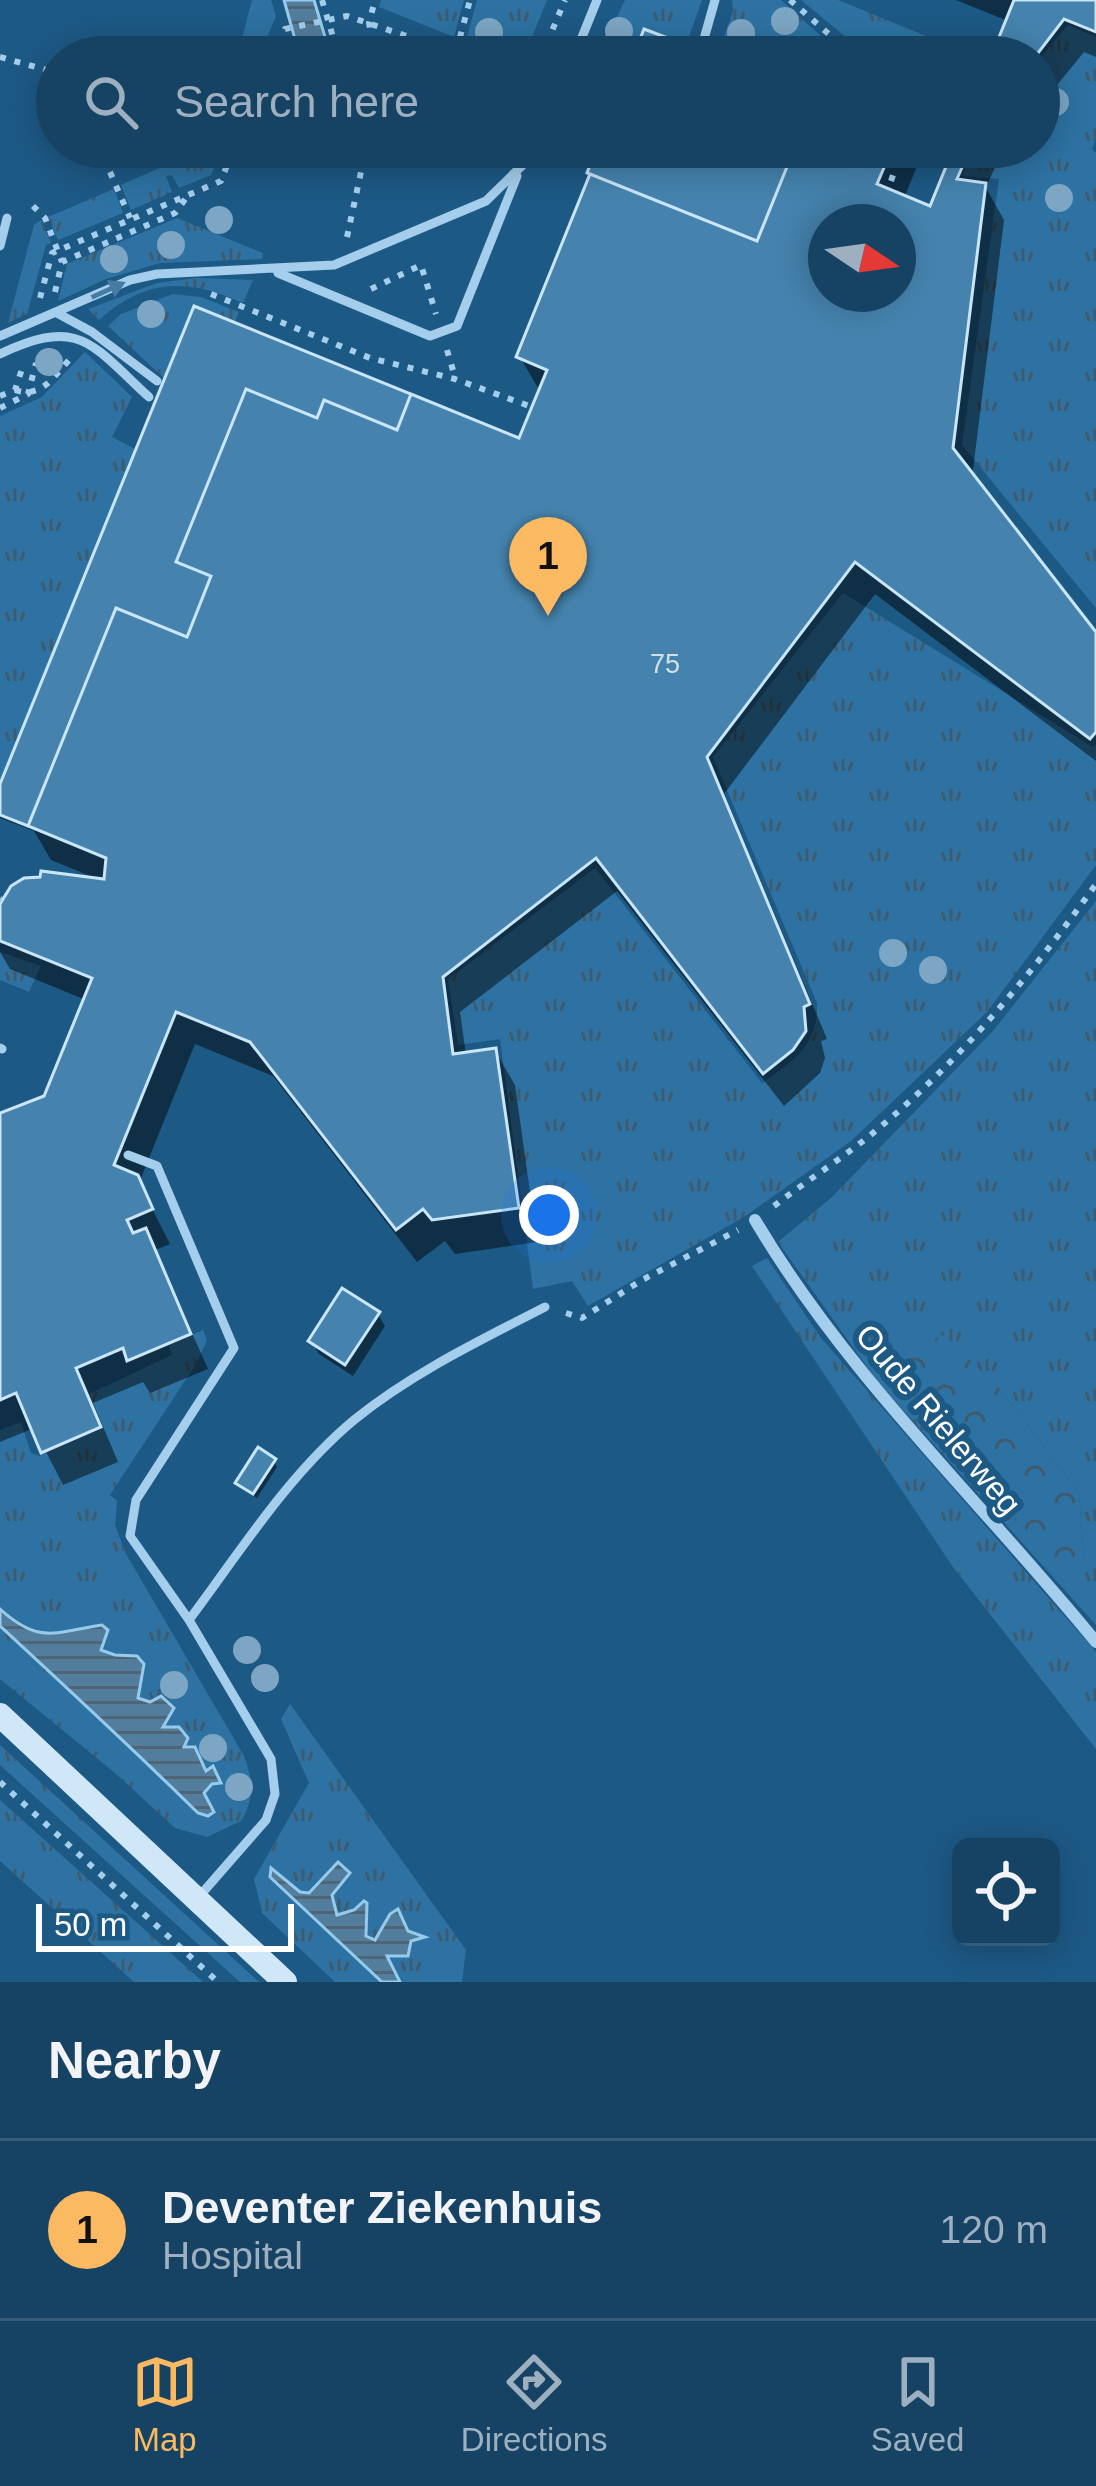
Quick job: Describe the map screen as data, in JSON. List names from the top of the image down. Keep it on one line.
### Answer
{"streets":{"street":["Oude Rielerweg"]},"house_numbers":["75"],"scale_bar":"50 m","north":"right","page":{"search":"Search here","pins":"1","scale":"50 m","heading":"Nearby","list":[{"mark":"1","name":"Deventer Ziekenhuis","note":"Hospital","value":"120 m"}],"nav":["Map","Directions","Saved"]}}
